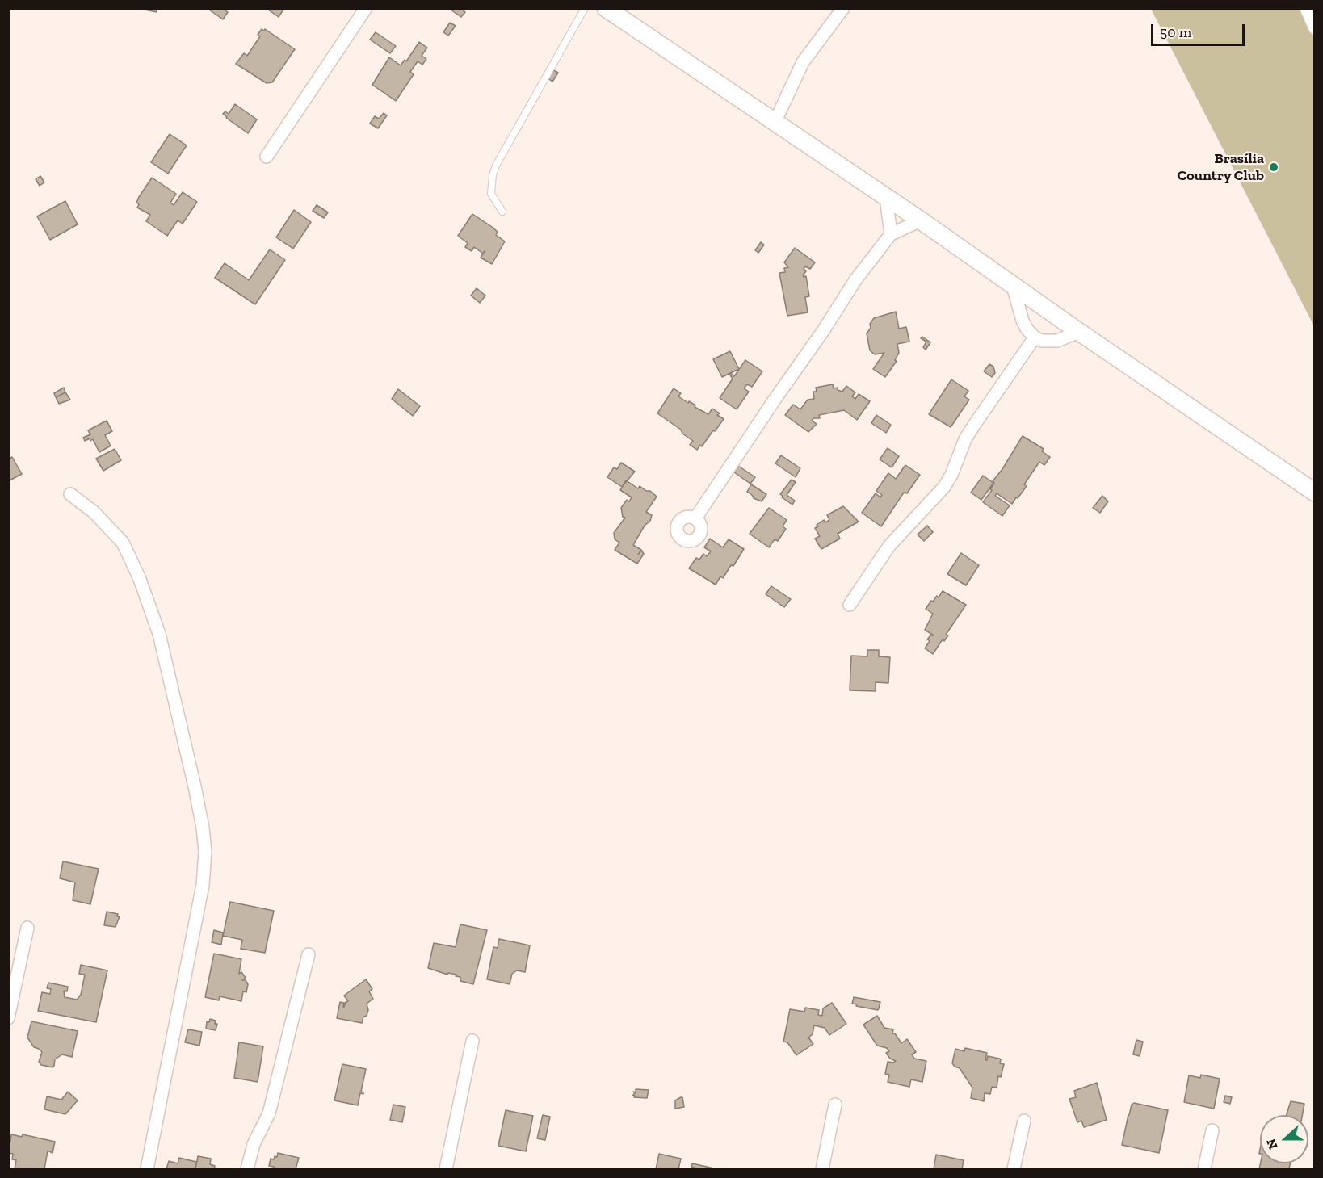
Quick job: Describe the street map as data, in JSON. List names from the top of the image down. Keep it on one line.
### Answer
{"places":["Brasília Country Club"],"scale_bar":"50 m","north":"left"}
